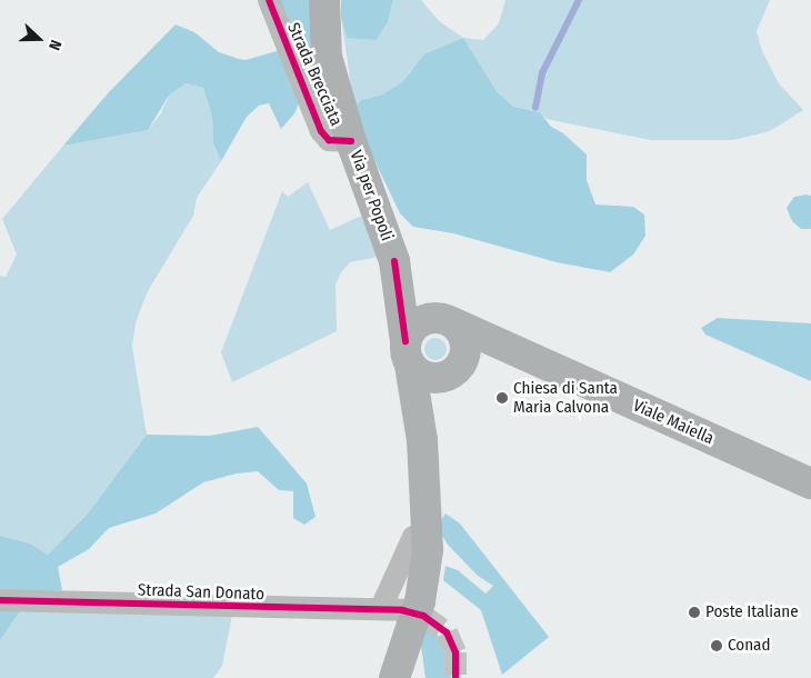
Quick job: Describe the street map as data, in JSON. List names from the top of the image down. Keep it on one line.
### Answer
{"streets":{"main road":["Via per Popoli","Viale Maiella"],"street":["Strada Brecciata","Strada San Donato"]},"crossings":[["Strada Brecciata","Via per Popoli"],["Via per Popoli","Viale Maiella"]],"places":["Chiesa di Santa Maria Calvona","Poste Italiane","Conad"],"north":"right"}
